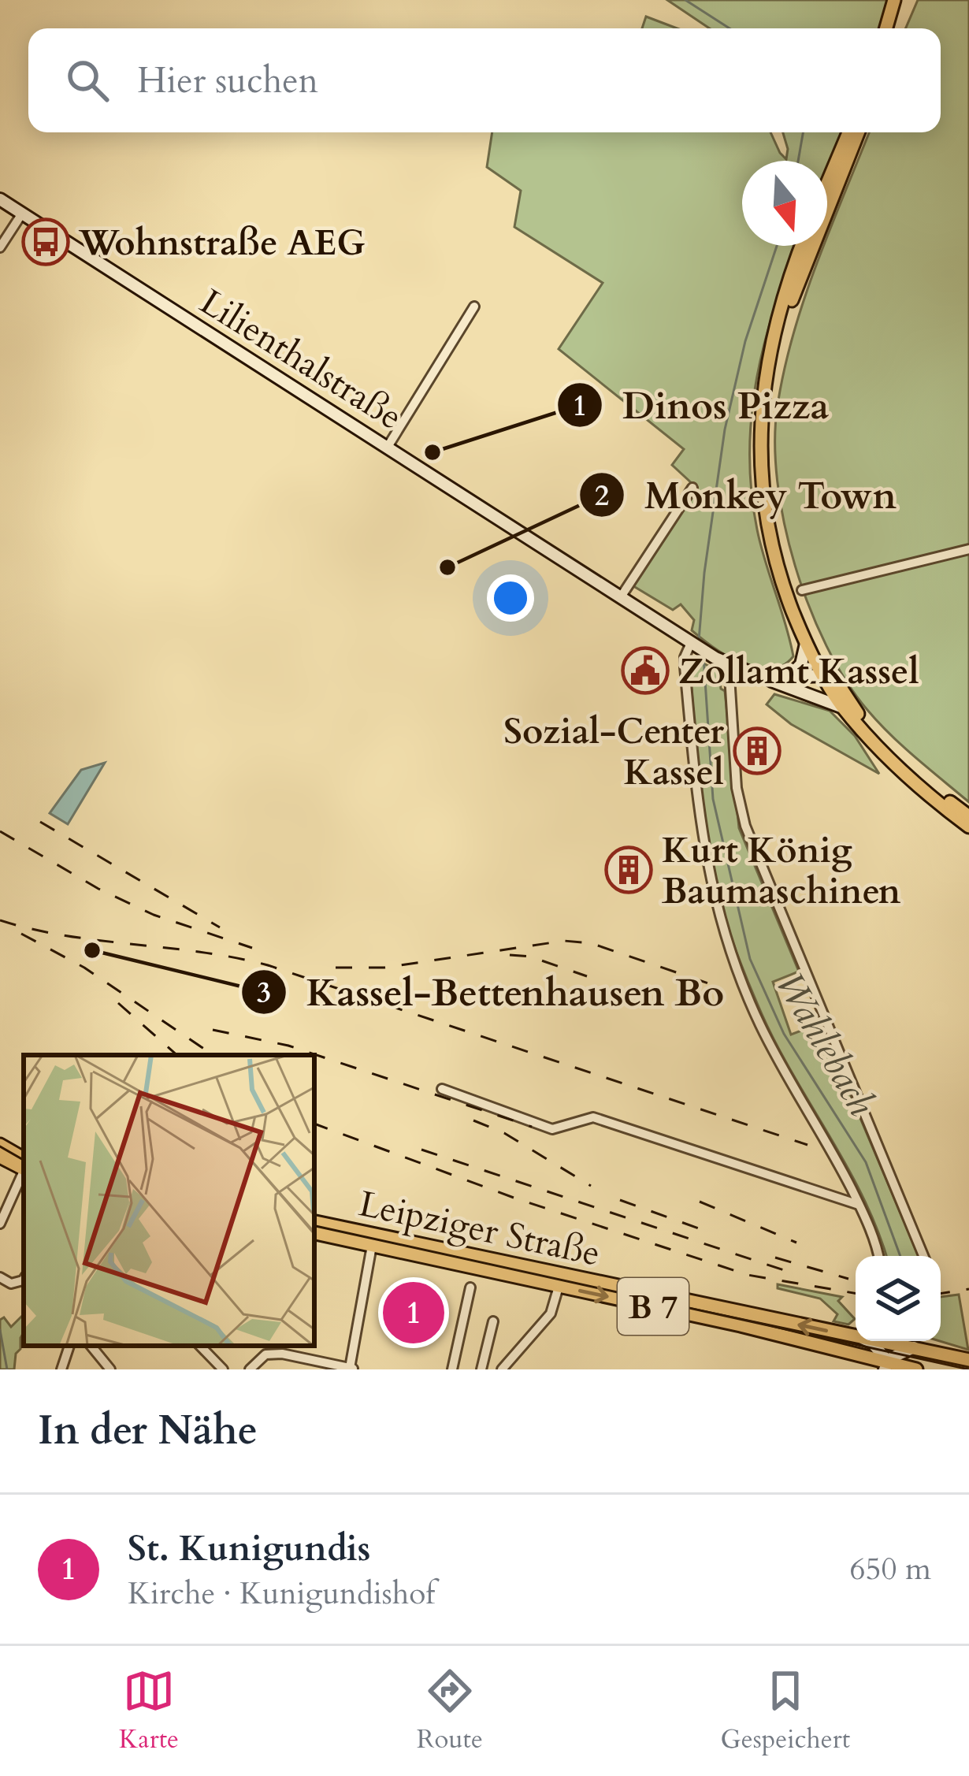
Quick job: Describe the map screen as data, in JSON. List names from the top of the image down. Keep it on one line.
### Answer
{"streets":{"main road":["Lilienthalstraße","Leipziger Straße","B 7"]},"water":["Wahlebach"],"places":{"bus stop":["Wohnstraße AEG"],"other":["Dinos Pizza","Monkey Town","Kassel-Bettenhausen Bo"],"public building":["Zollamt Kassel"],"building":["Sozial-Center Kassel","Kurt König Baumaschinen"]},"north":"bottom","page":{"search":"Hier suchen","pins":"1","heading":"In der Nähe","list":[{"mark":"1","name":"St. Kunigundis","note":"Kirche · Kunigundishof","value":"650 m"}],"nav":["Karte","Route","Gespeichert"]}}
